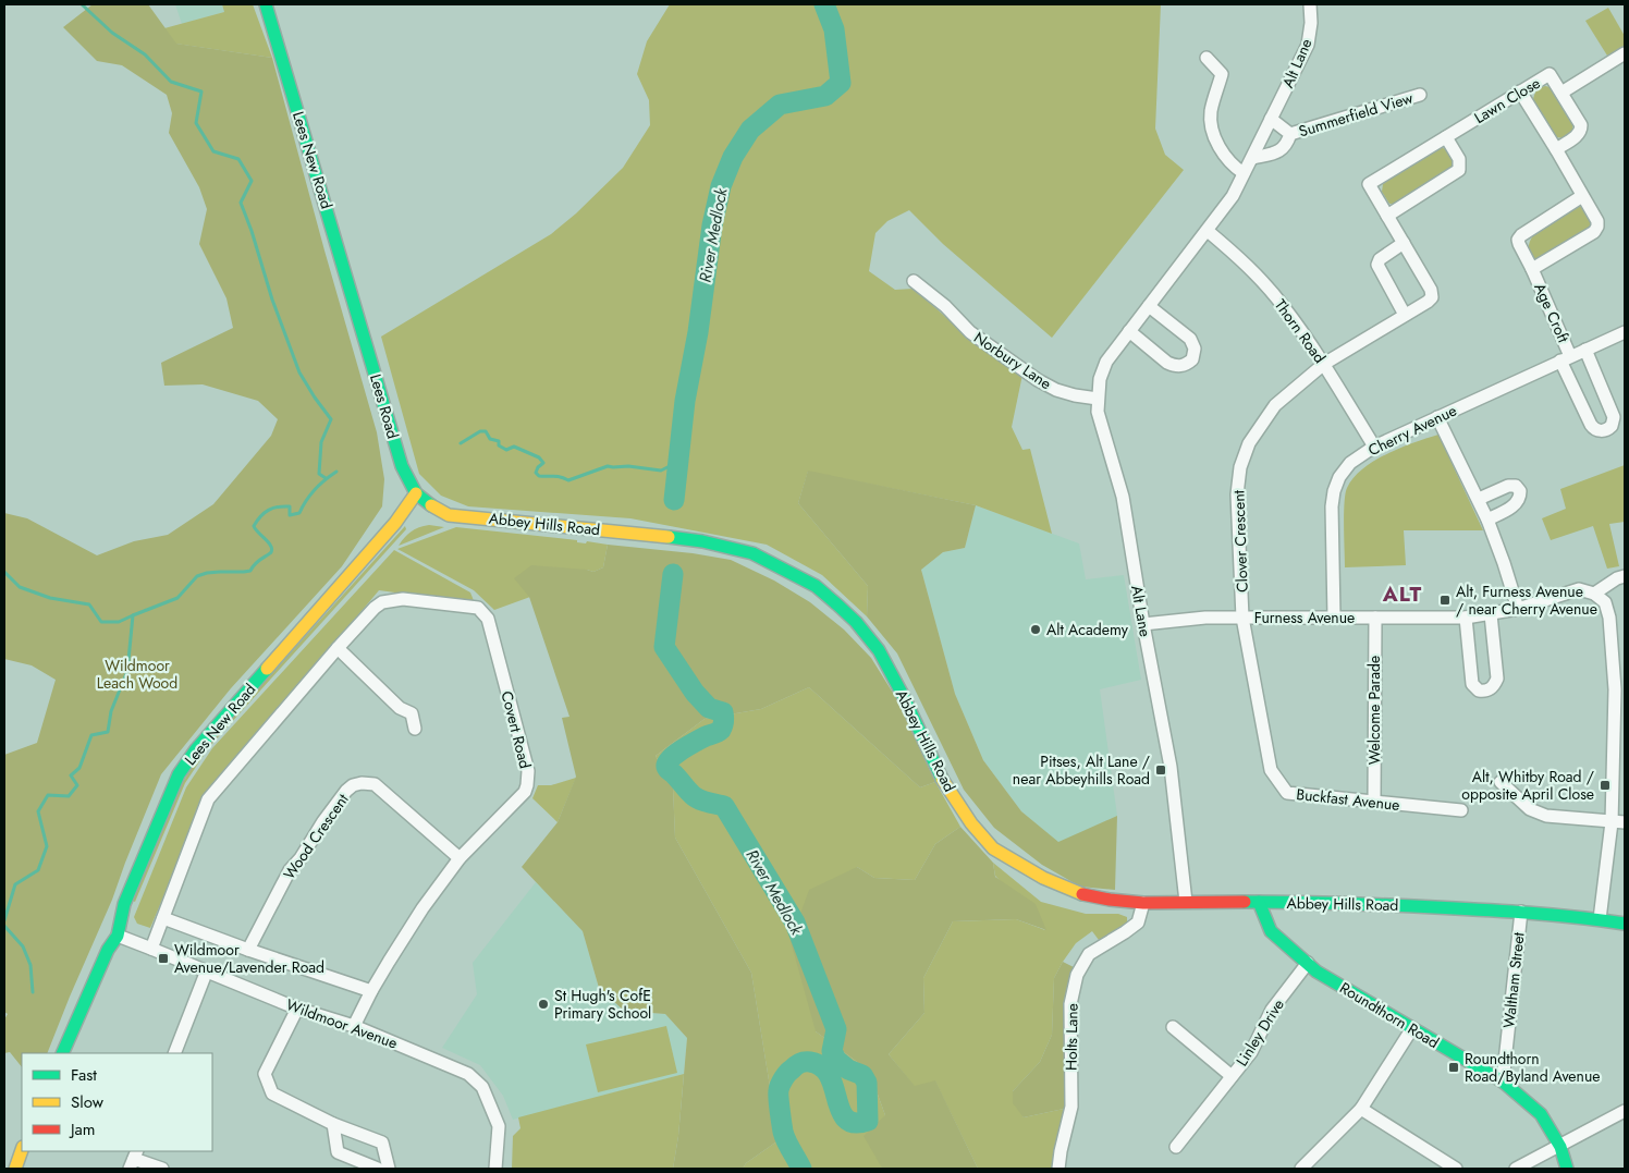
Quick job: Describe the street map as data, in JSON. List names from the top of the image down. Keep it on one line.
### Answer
{"streets":{"main road":["Lees New Road","Lees Road","Abbey Hills Road","Roundthorn Road"],"street":["Alt Lane","Lawn Close","Summerfield View","Age Croft","Thorn Road","Norbury Lane","Cherry Avenue","Clover Crescent","Furness Avenue","Welcome Parade","Covert Road","Buckfast Avenue","Wood Crescent","Waltham Street","Wildmoor Avenue","Linley Drive","Holts Lane"]},"crossings":[["Alt Lane","Thorn Road"],["Alt Lane","Norbury Lane"],["Alt Lane","Abbey Hills Road"],["Alt Lane","Furness Avenue"],["Lawn Close","Age Croft"],["Lawn Close","Clover Crescent"],["Lees New Road","Lees Road"],["Lees New Road","Abbey Hills Road"],["Lees New Road","Wildmoor Avenue"],["Age Croft","Cherry Avenue"],["Thorn Road","Cherry Avenue"],["Thorn Road","Clover Crescent"],["Lees Road","Abbey Hills Road"],["Cherry Avenue","Furness Avenue"],["Abbey Hills Road","Waltham Street"],["Abbey Hills Road","Roundthorn Road"],["Abbey Hills Road","Holts Lane"],["Clover Crescent","Furness Avenue"],["Clover Crescent","Buckfast Avenue"],["Furness Avenue","Welcome Parade"],["Furness Avenue","Buckfast Avenue"],["Welcome Parade","Buckfast Avenue"],["Covert Road","Wood Crescent"],["Covert Road","Wildmoor Avenue"],["Waltham Street","Roundthorn Road"],["Roundthorn Road","Linley Drive"]],"districts":["ALT"],"water":["River Medlock"],"parks":["Wildmoor Leach Wood"],"places":{"transit":["Alt, Furness Avenue / near Cherry Avenue","Pitses, Alt Lane / near Abbeyhills Road","Alt, Whitby Road / opposite April Close","Wildmoor Avenue/Lavender Road","Roundthorn Road/Byland Avenue"],"other":["Alt Academy","St Hugh's CofE Primary School"]},"legend":["Fast","Slow","Jam"]}
